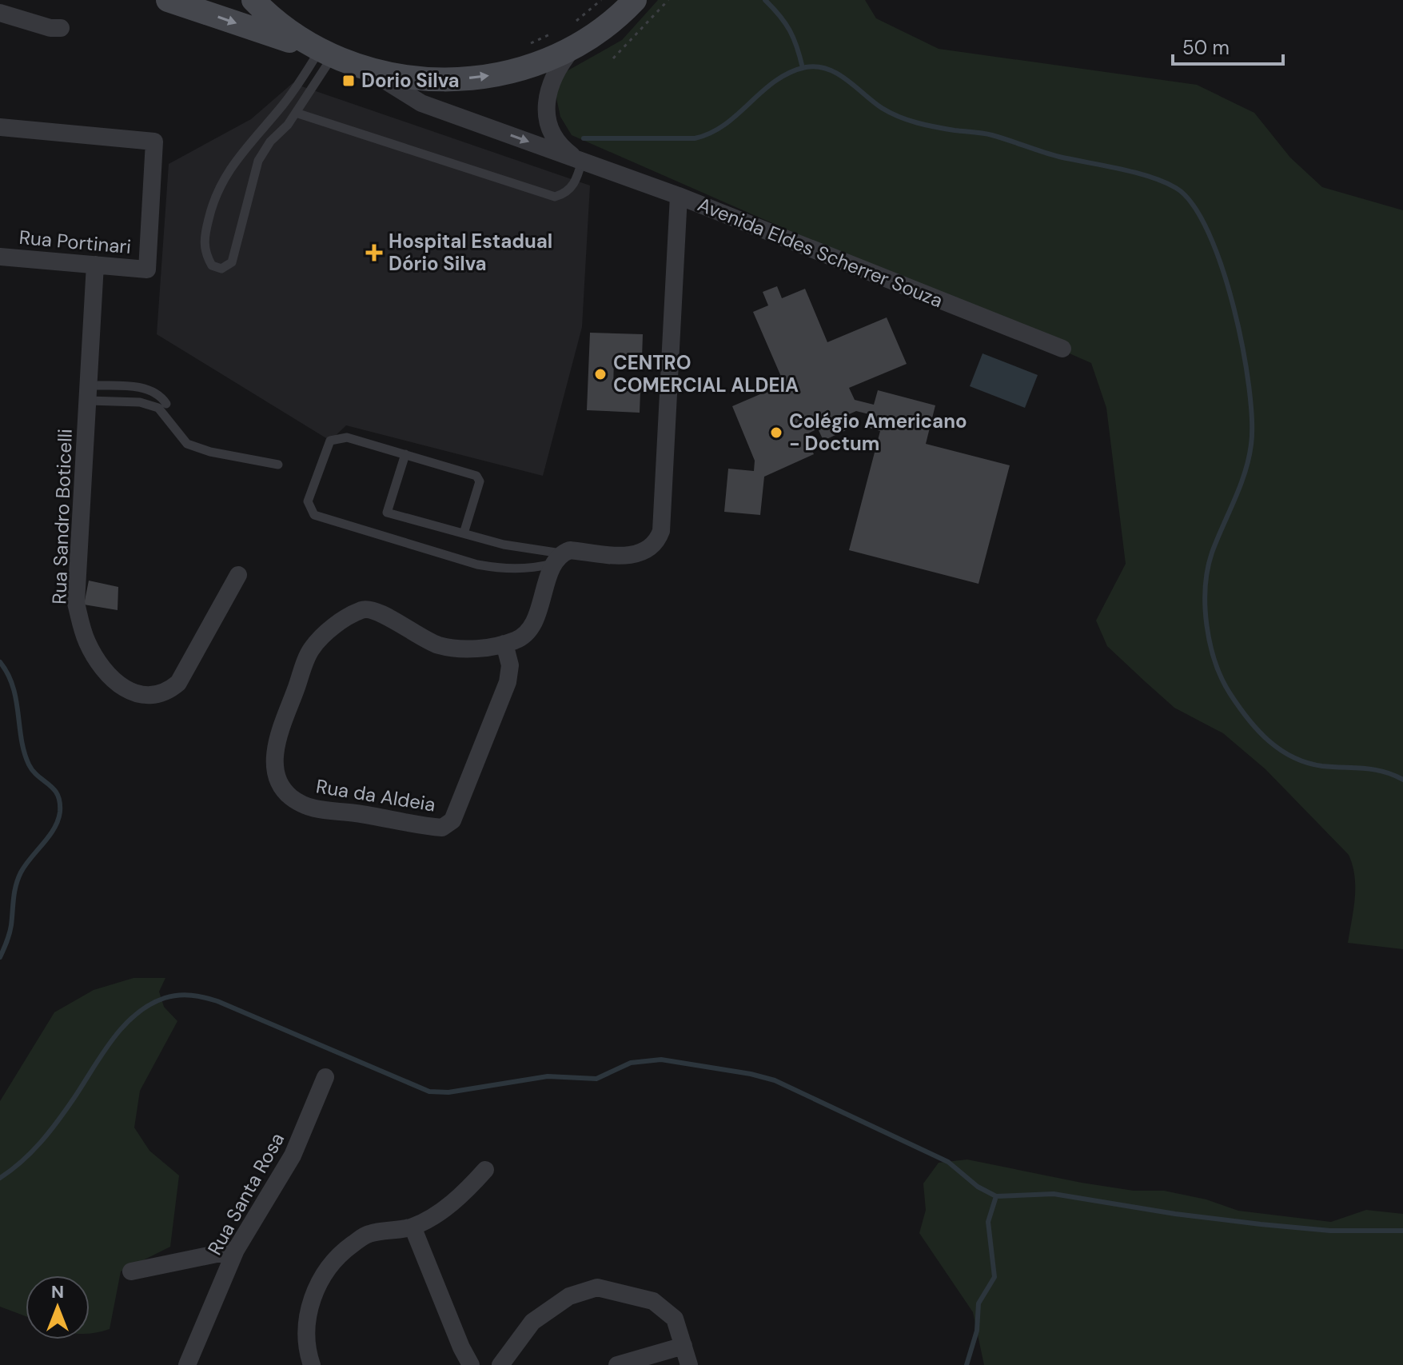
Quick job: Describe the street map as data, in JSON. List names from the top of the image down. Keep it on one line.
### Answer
{"streets":{"street":["Rua Portinari","Avenida Eldes Scherrer Souza","Rua Sandro Boticelli","Rua da Aldeia","Rua Santa Rosa"]},"crossings":[["Rua Portinari","Rua Sandro Boticelli"]],"places":{"transit":["Dorio Silva"],"health":["Hospital Estadual Dório Silva"],"other":["CENTRO COMERCIAL ALDEIA","Colégio Americano - Doctum"]},"scale_bar":"50 m","north":"top"}
